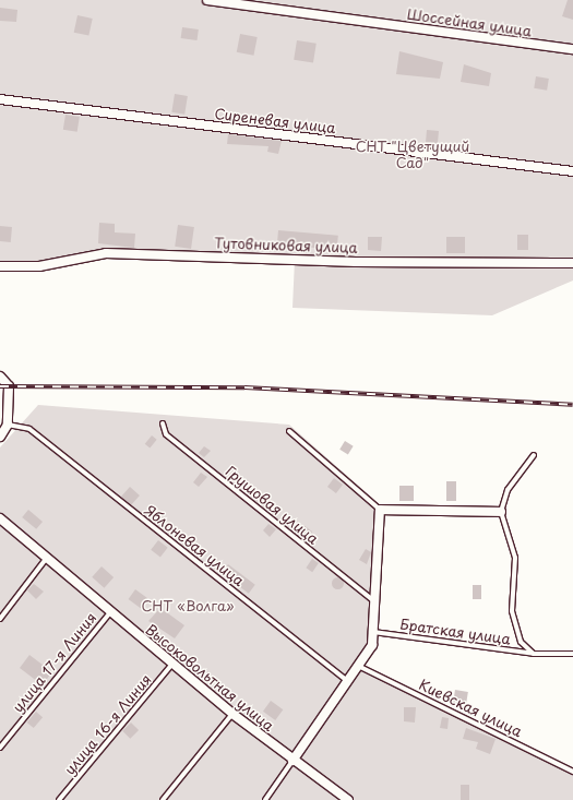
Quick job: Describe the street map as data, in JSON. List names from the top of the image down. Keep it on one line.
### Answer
{"streets":{"street":["Шоссейная улица","Сиреневая улица","Тутовниковая улица","Высоковольтная улица"],"lane":["Грушовая улица","Яблоневая улица","Братская улица","улица 17-я Линия","Киевская улица","улица 16-я Линия"]},"crossings":[["улица 17-я Линия","Высоковольтная улица"],["Высоковольтная улица","улица 16-я Линия"]],"parks":["СНТ \"Цветущий Сад\"","СНТ «Волга»"]}
